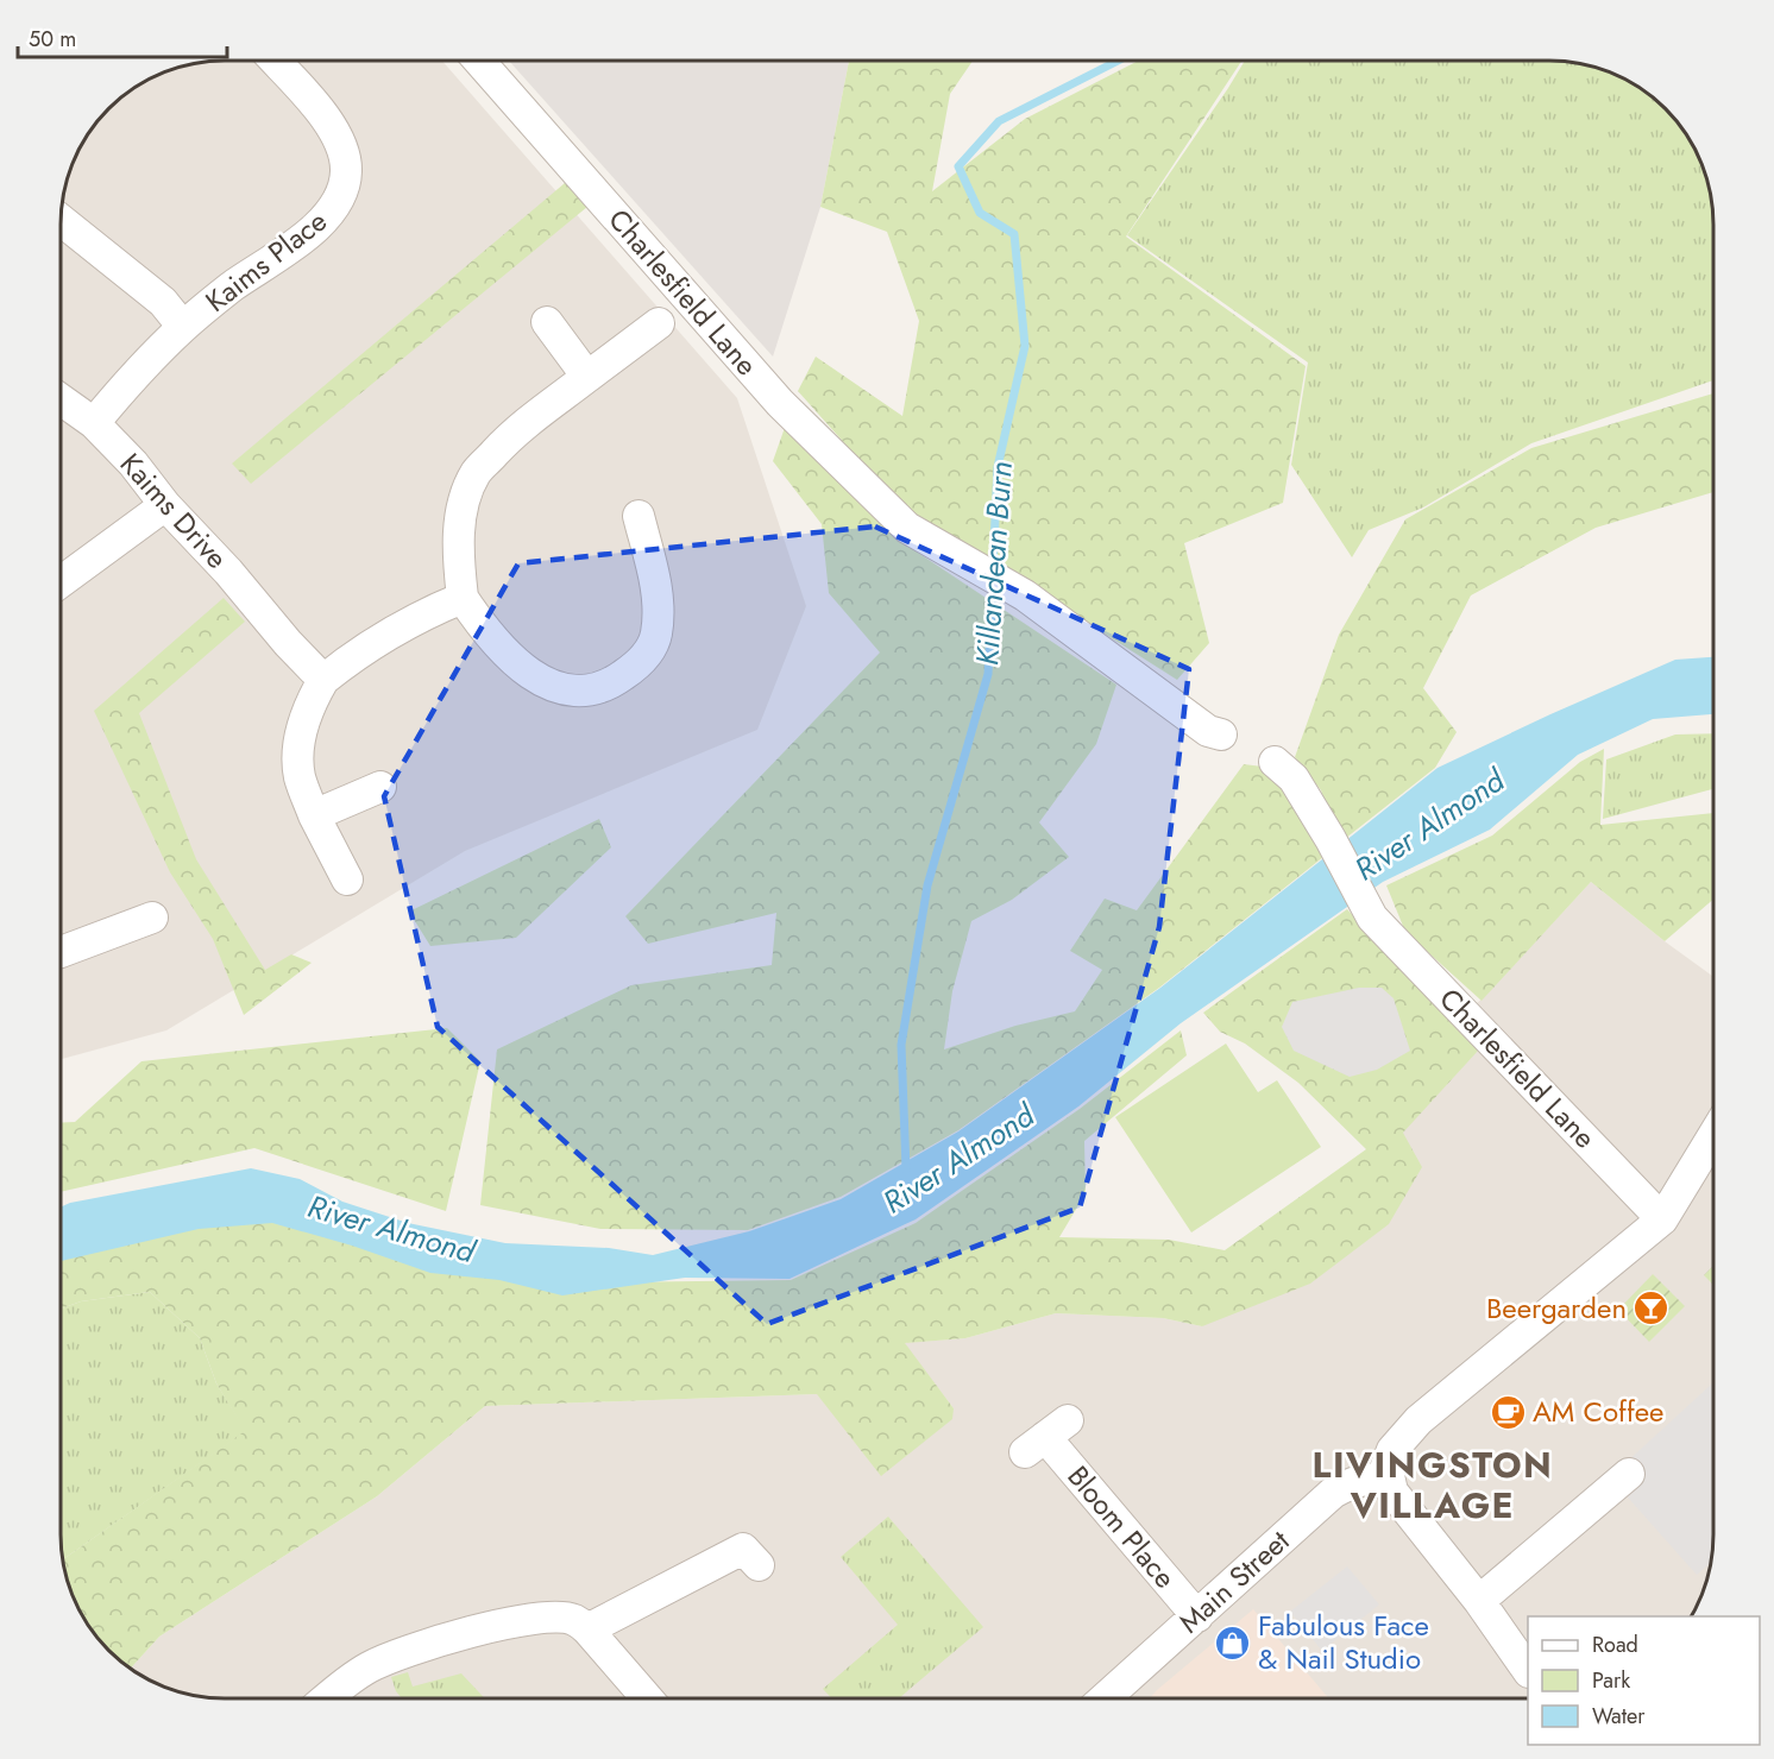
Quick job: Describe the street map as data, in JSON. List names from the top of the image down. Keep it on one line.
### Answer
{"streets":{"street":["Kaims Place","Charlesfield Lane","Kaims Drive","Bloom Place","Main Street"]},"crossings":[["Kaims Place","Kaims Drive"],["Bloom Place","Main Street"]],"districts":["LIVINGSTON VILLAGE"],"water":["Killandean Burn","River Almond"],"places":{"bar":["Beergarden"],"cafe":["AM Coffee"],"shop":["Fabulous Face & Nail Studio"]},"legend":["Road","Park","Water"],"scale_bar":"50 m"}
